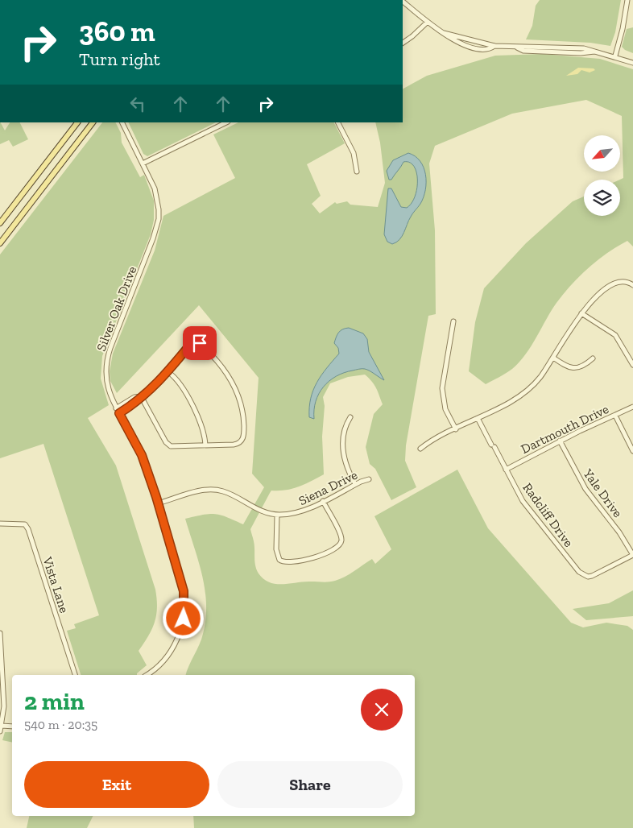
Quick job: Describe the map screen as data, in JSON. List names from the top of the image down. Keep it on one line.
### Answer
{"streets":{"street":["Silver Oak Drive","Dartmouth Drive","Siena Drive","Yale Drive","Radcliff Drive","Vista Lane"]},"crossings":[["Silver Oak Drive","Siena Drive"],["Dartmouth Drive","Yale Drive"],["Dartmouth Drive","Radcliff Drive"],["Yale Drive","Radcliff Drive"]],"north":"bottom left","page":{"turn":["360 m","Turn right"],"heading":["2 min","540 m · 20:35"],"buttons":["Exit","Share"]}}
